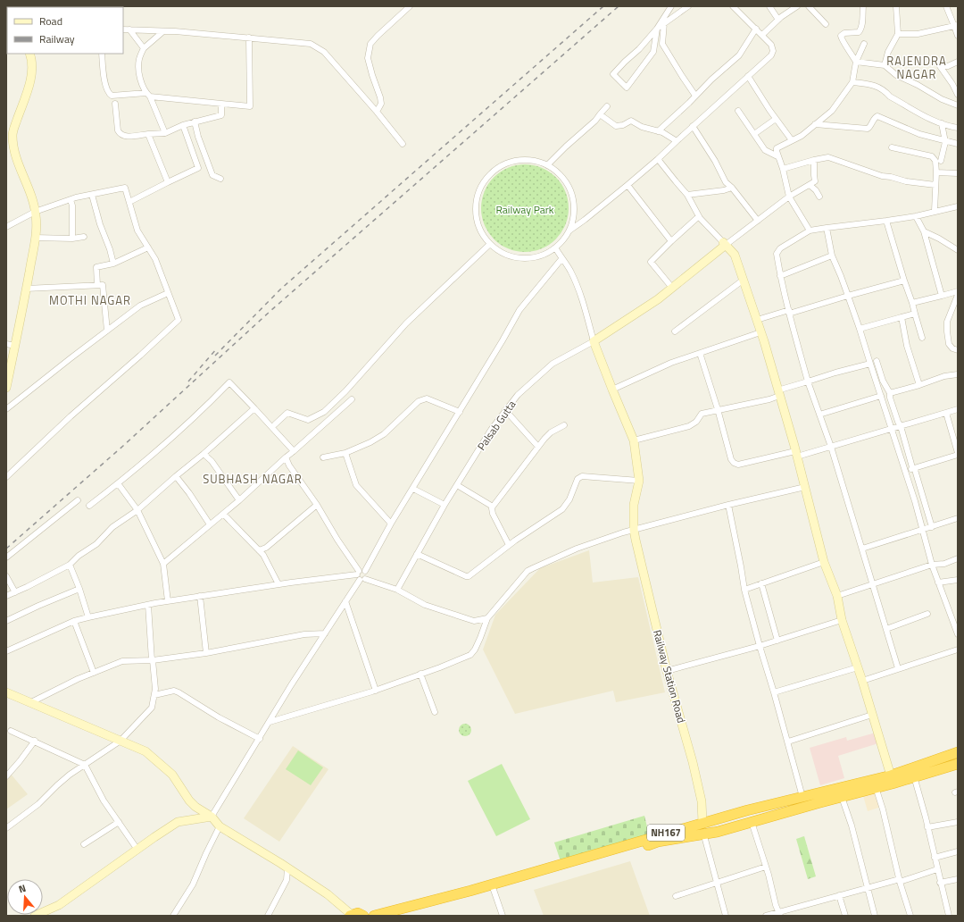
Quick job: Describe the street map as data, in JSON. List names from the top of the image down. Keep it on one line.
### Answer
{"streets":{"highway":["NH167"],"street":["Palsab Gutta","Railway Station Road"]},"crossings":[["Railway Station Road","NH167"]],"districts":["RAJENDRA NAGAR","MOTHI NAGAR","SUBHASH NAGAR"],"parks":["Railway Park"],"legend":["Road","Railway"],"north":"top"}
